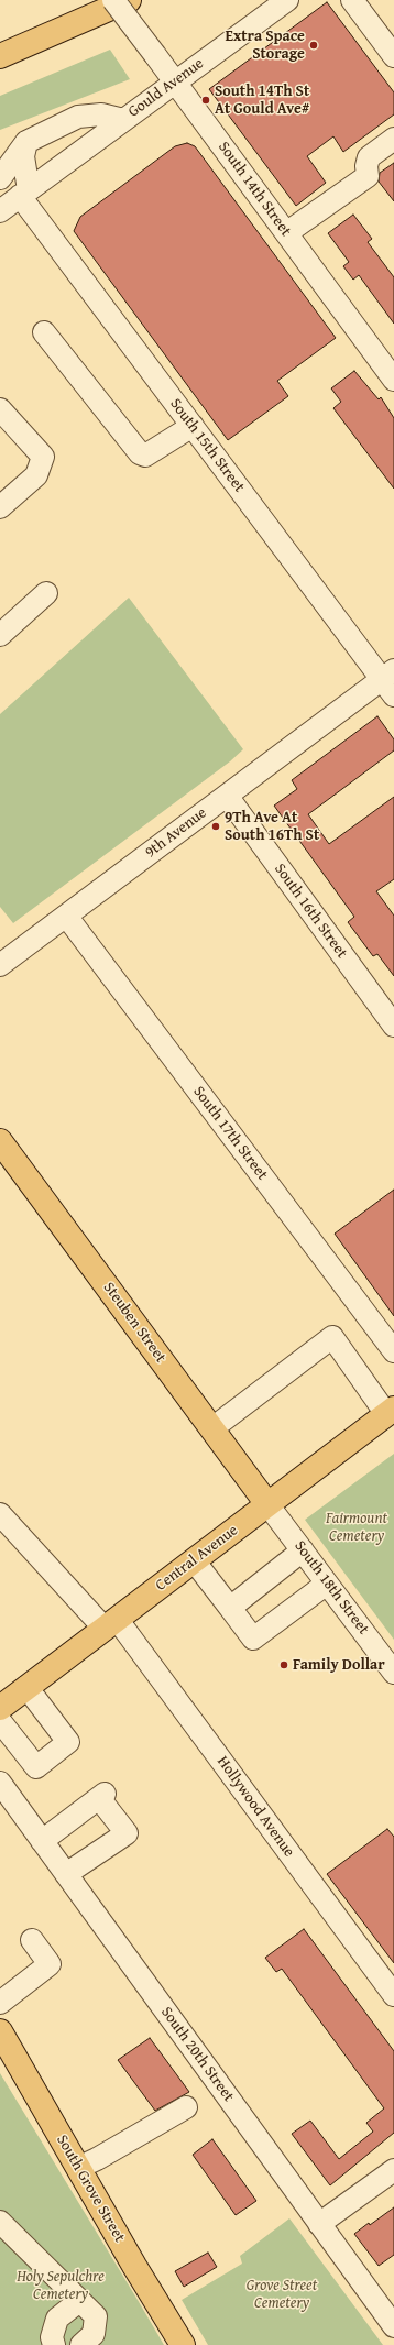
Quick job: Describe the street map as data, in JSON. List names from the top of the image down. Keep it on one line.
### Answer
{"streets":{"main road":["Steuben Street","Central Avenue","South Grove Street"],"street":["Gould Avenue","South 14th Street","South 15th Street","9th Avenue","South 16th Street","South 17th Street","South 18th Street","Hollywood Avenue","South 20th Street"]},"crossings":[["Gould Avenue","South 14th Street"],["Gould Avenue","South 15th Street"],["South 15th Street","9th Avenue"],["9th Avenue","South 16th Street"],["9th Avenue","South 17th Street"],["Steuben Street","Central Avenue"],["Steuben Street","South 18th Street"],["Central Avenue","South 18th Street"],["Central Avenue","Hollywood Avenue"]],"parks":["Fairmount Cemetery","Holy Sepulchre Cemetery","Grove Street Cemetery"],"places":["Extra Space Storage","South 14Th St At Gould Ave#","9Th Ave At South 16Th St","Family Dollar"]}
